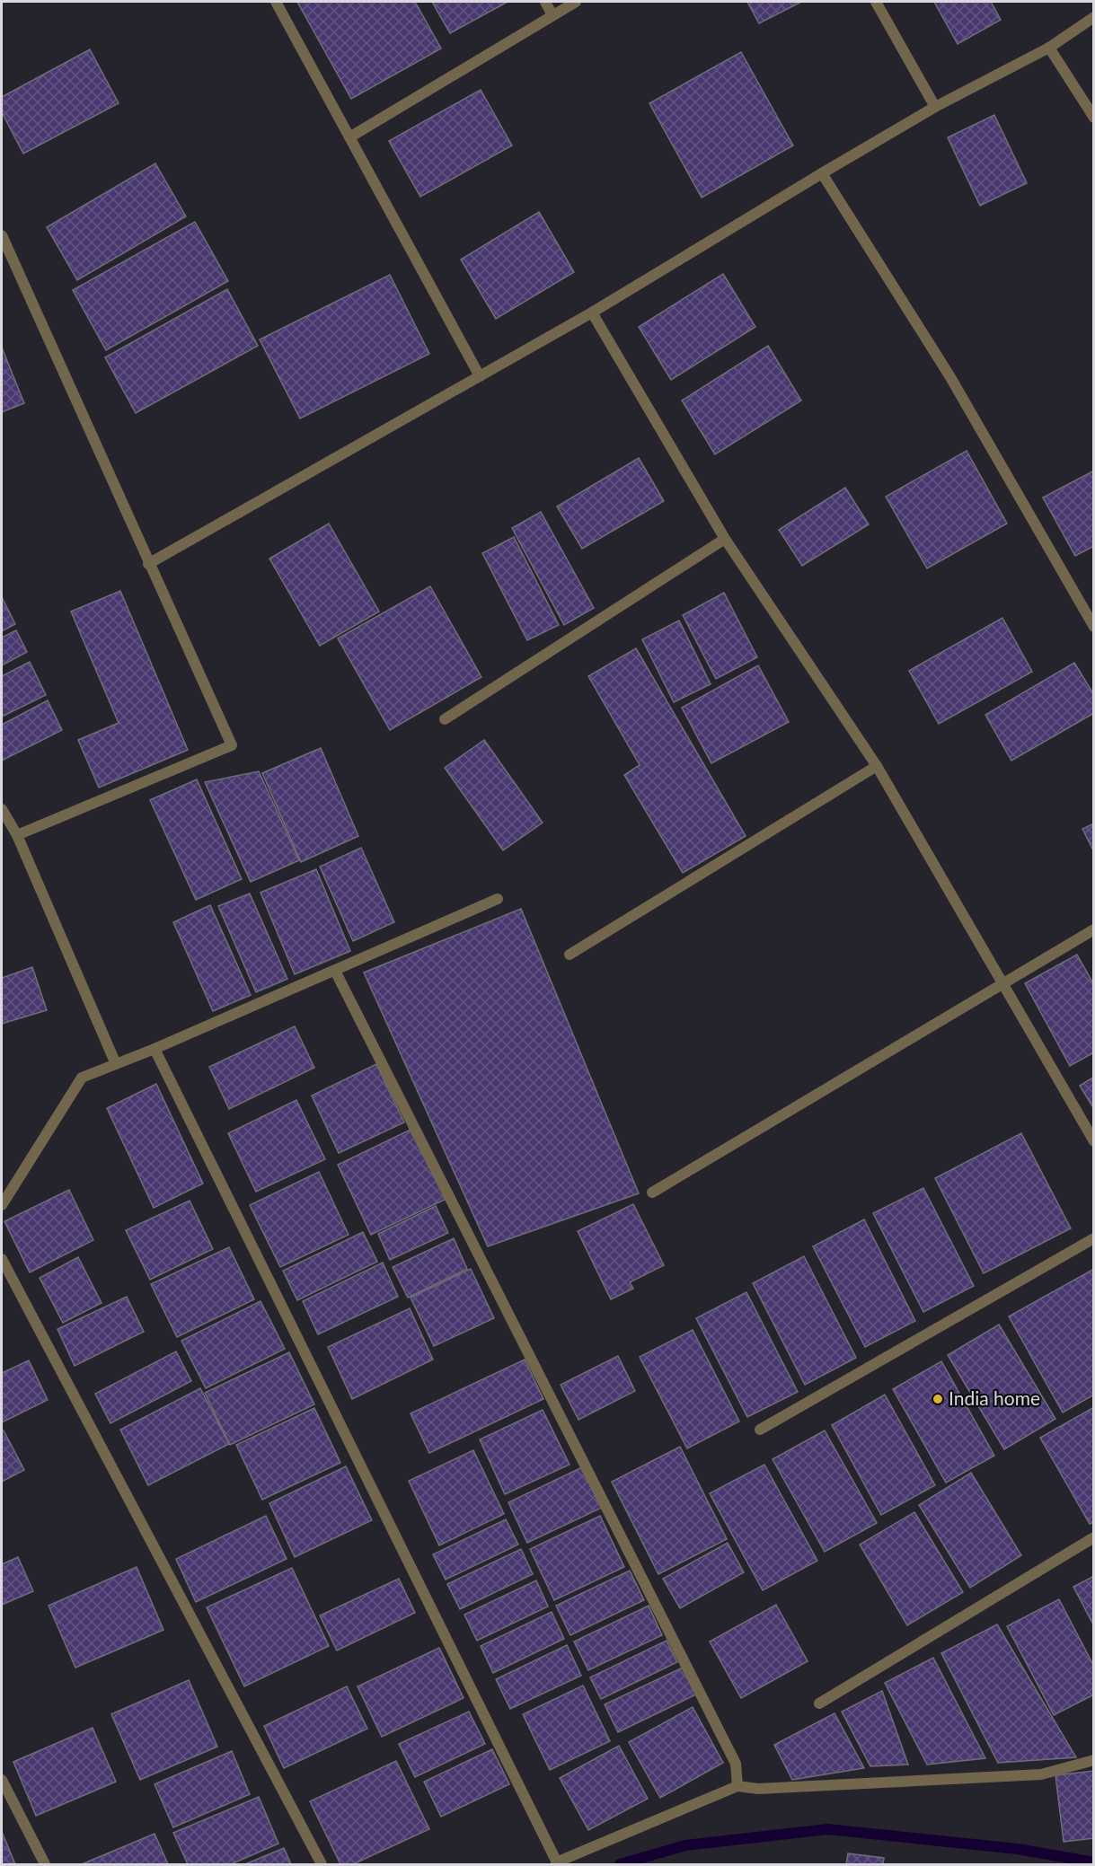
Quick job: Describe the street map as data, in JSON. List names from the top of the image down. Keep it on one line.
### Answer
{"places":["India home"]}
